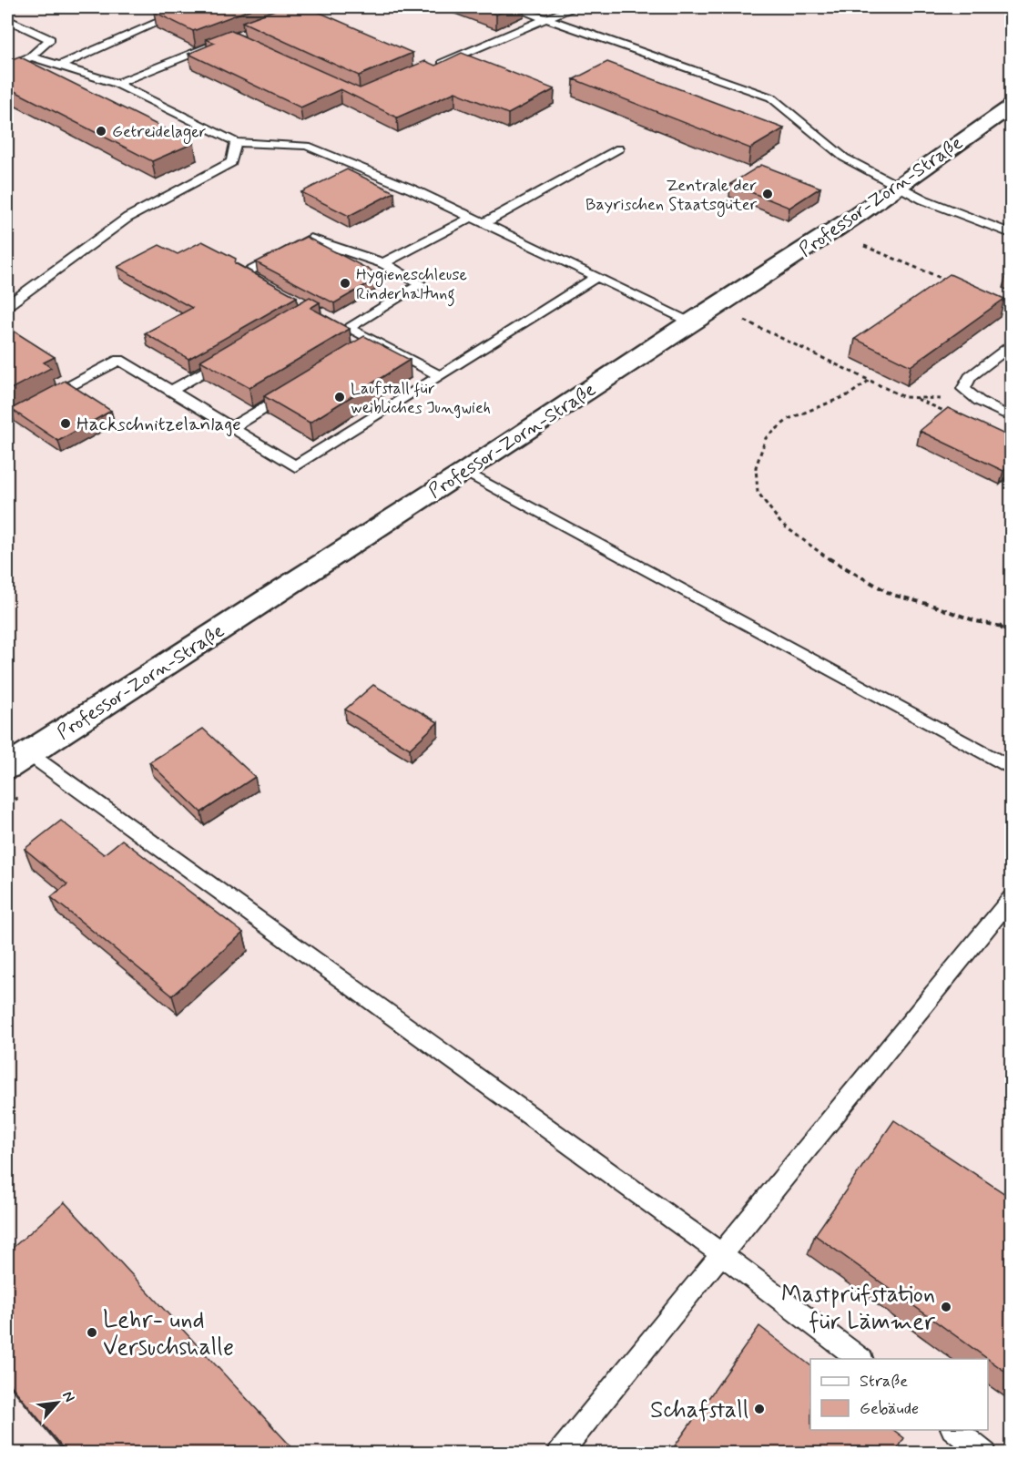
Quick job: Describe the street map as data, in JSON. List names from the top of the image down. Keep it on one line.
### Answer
{"streets":{"street":["Professor-Zorn-Straße"]},"places":["Getreidelager","Zentrale der Bayrischen Staatsgüter","Hygieneschleuse Rinderhaltung","Laufstall für weibliches Jungwieh","Hackschnitzelanlage","Mastprüfstation für Lämmer","Lehr- und Versuchshalle","Schafstall"],"legend":["Straße","Gebäude"],"north":"top right"}
